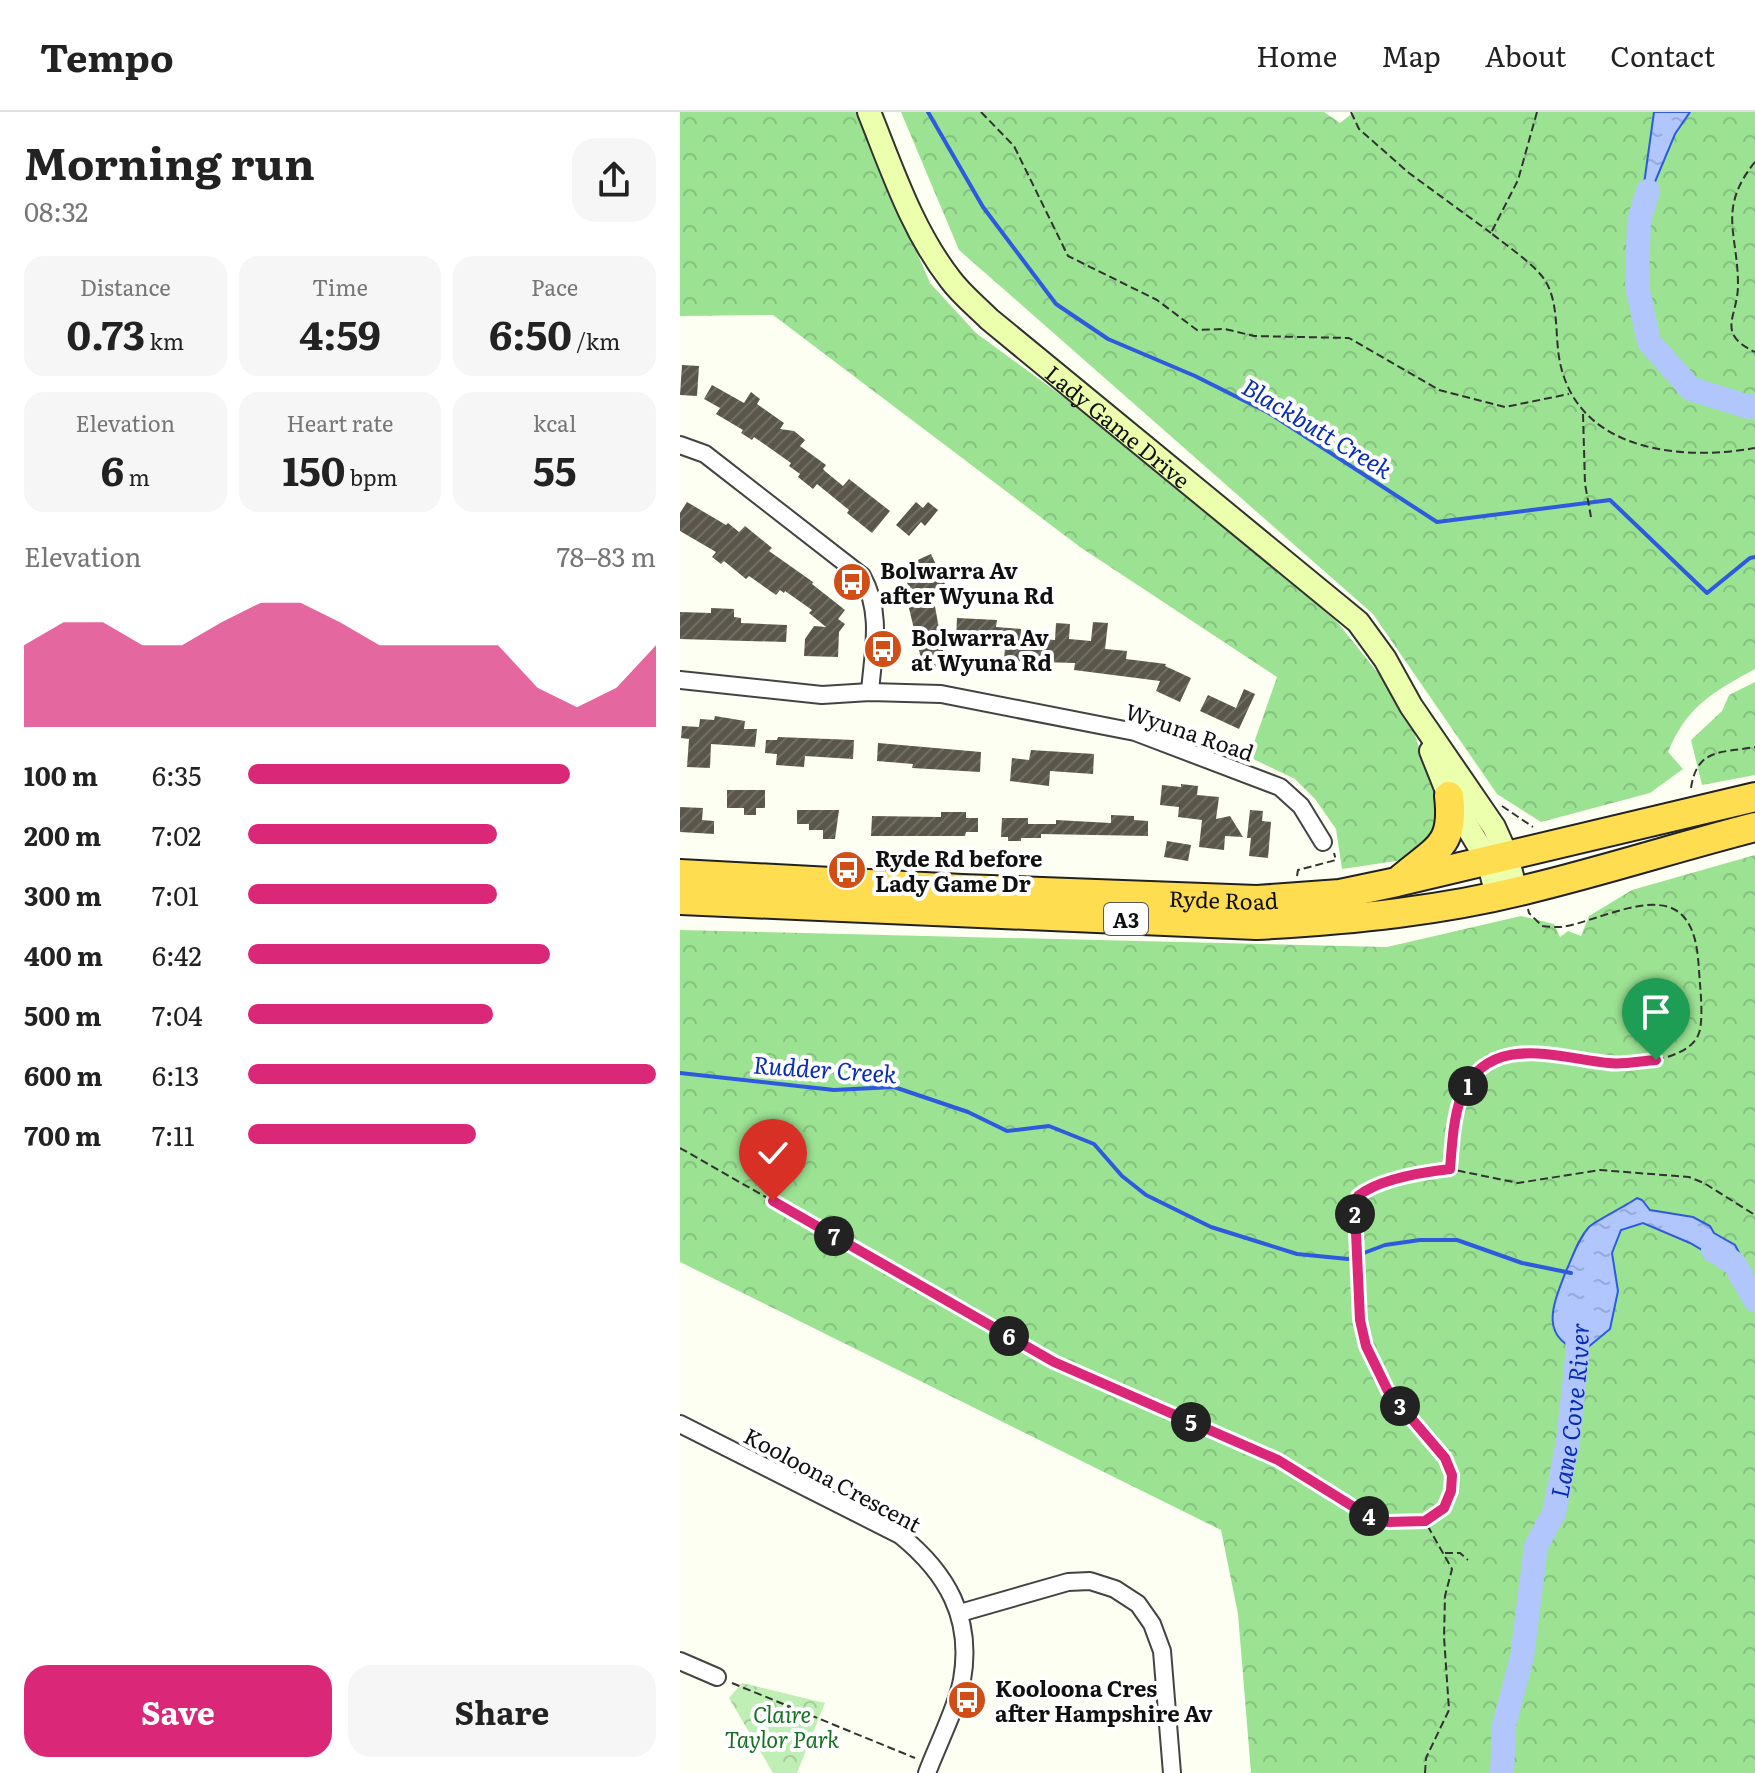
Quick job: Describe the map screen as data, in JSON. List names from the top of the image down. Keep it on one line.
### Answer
{"streets":{"highway":["Ryde Road","A3"],"main road":["Lady Game Drive"],"street":["Wyuna Road","Kooloona Crescent"]},"crossings":[["Lady Game Drive","Ryde Road"]],"water":["Blackbutt Creek","Rudder Creek","Lane Cove River"],"parks":["Claire Taylor Park"],"places":{"bus stop":["Bolwarra Av after Wyuna Rd","Bolwarra Av at Wyuna Rd","Ryde Rd before Lady Game Dr","Kooloona Cres after Hampshire Av"]},"page":{"header":"Tempo","nav":["Home","Map","About","Contact"],"heading":["Morning run","08:32"],"stats":[["Distance","0.73 km"],["Time","4:59"],["Pace","6:50 /km"],["Elevation","6 m"],["Heart rate","150 bpm"],["kcal","55"]],"chart":["Elevation","78–83 m"],"list":[{"name":"100 m","note":"6:35"},{"name":"200 m","note":"7:02"},{"name":"300 m","note":"7:01"},{"name":"400 m","note":"6:42"},{"name":"500 m","note":"7:04"},{"name":"600 m","note":"6:13"},{"name":"700 m","note":"7:11"}],"pins":["1","2","7","6","3","5","4"],"buttons":["Save","Share"]}}
